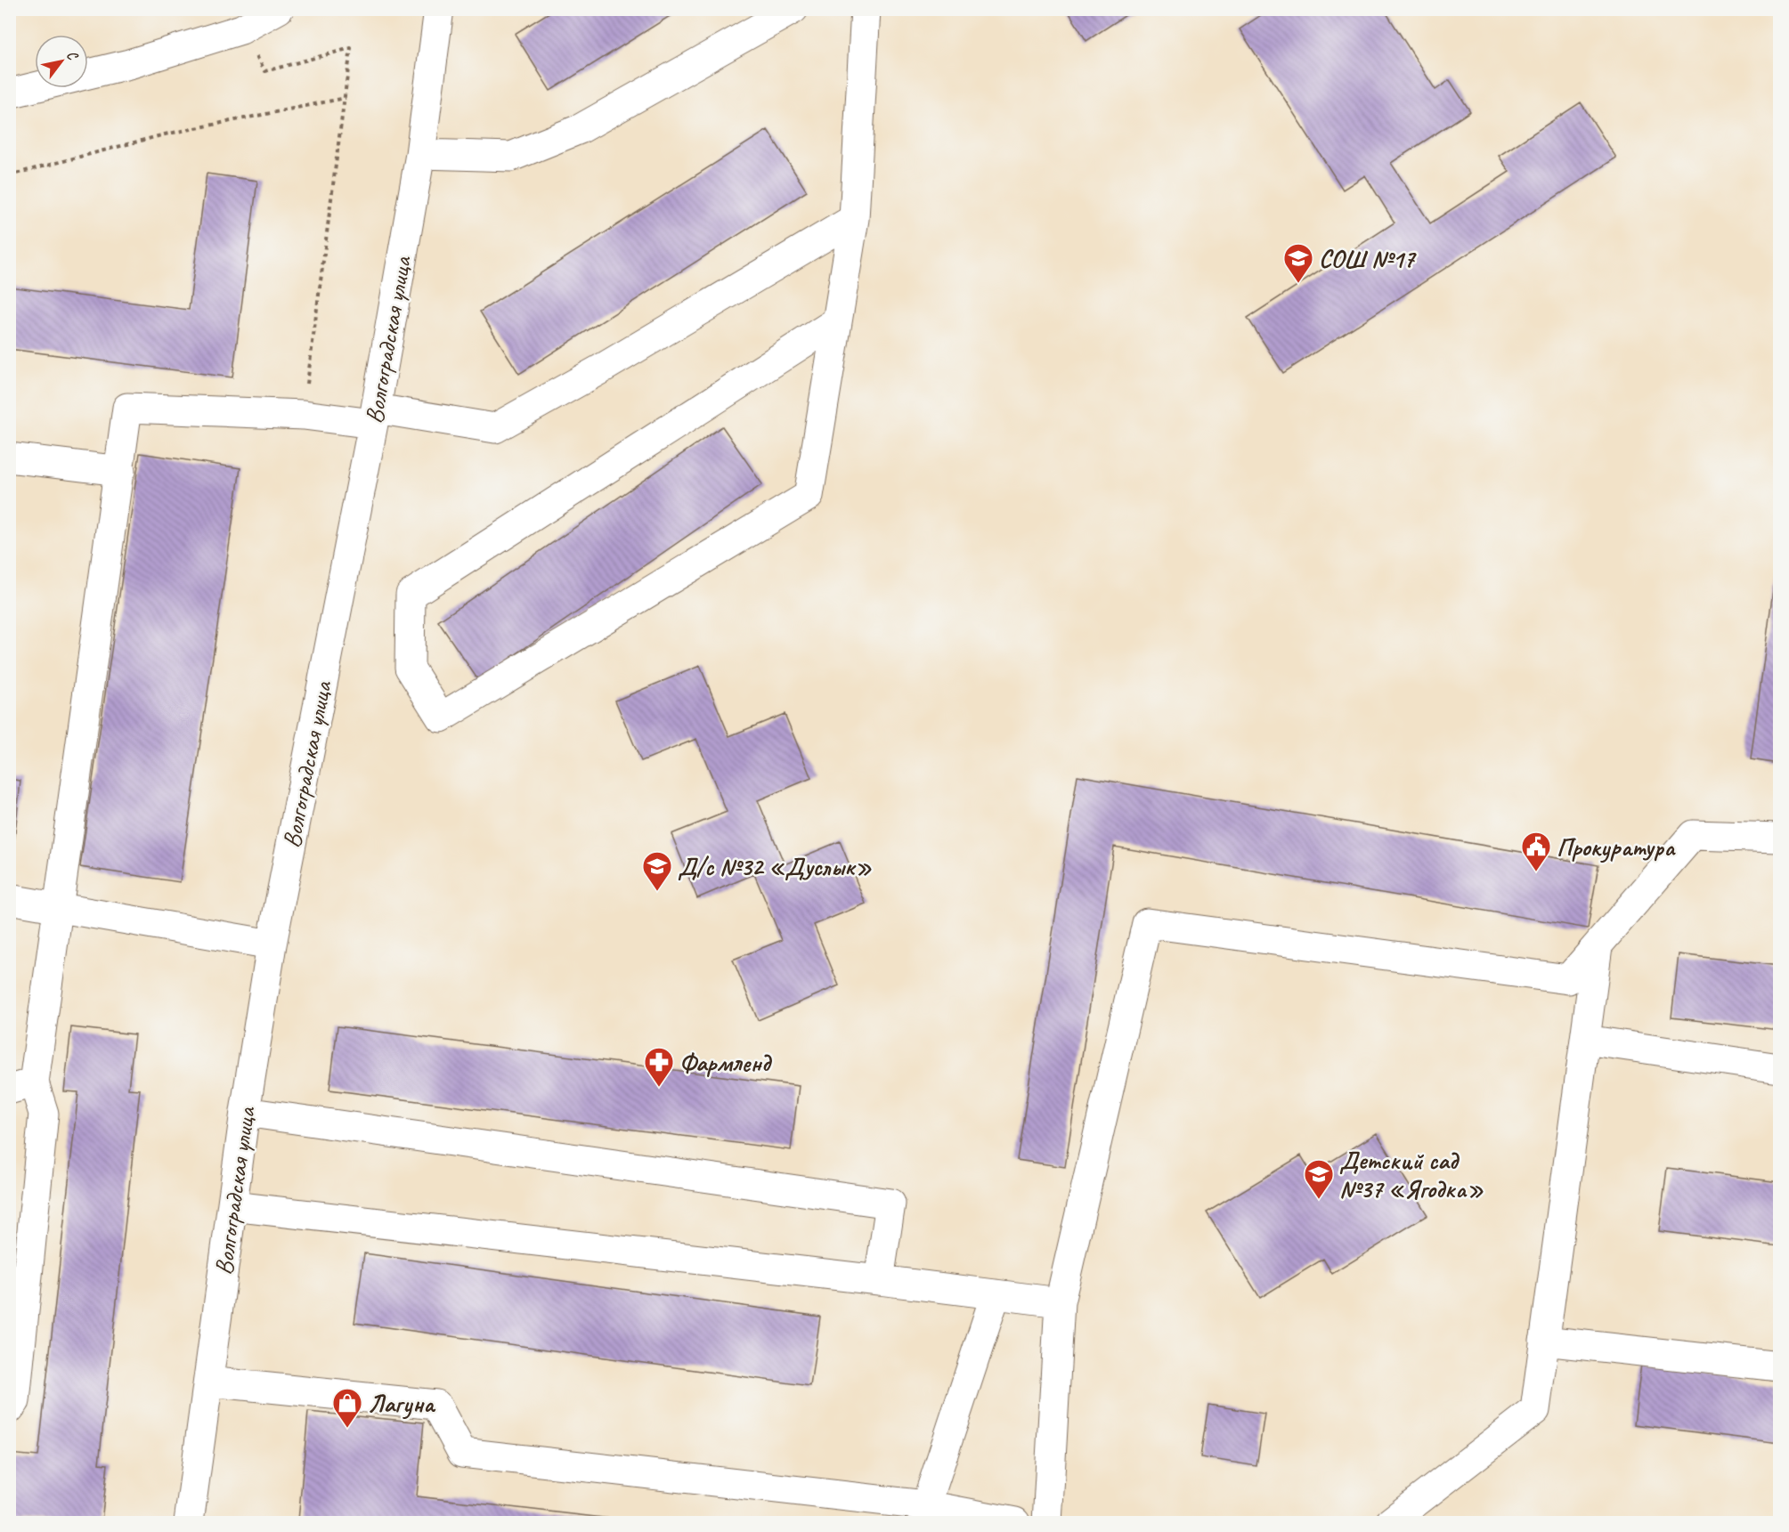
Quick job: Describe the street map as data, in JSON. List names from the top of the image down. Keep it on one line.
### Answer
{"streets":{"street":["Волгоградская улица"]},"places":{"school or university":["СОШ №17","Д/с №32 «Дуслык»","Детский сад №37 «Ягодка»"],"public building":["Прокуратура"],"pharmacy":["Фармленд"],"shop":["Лагуна"]},"north":"top right"}
